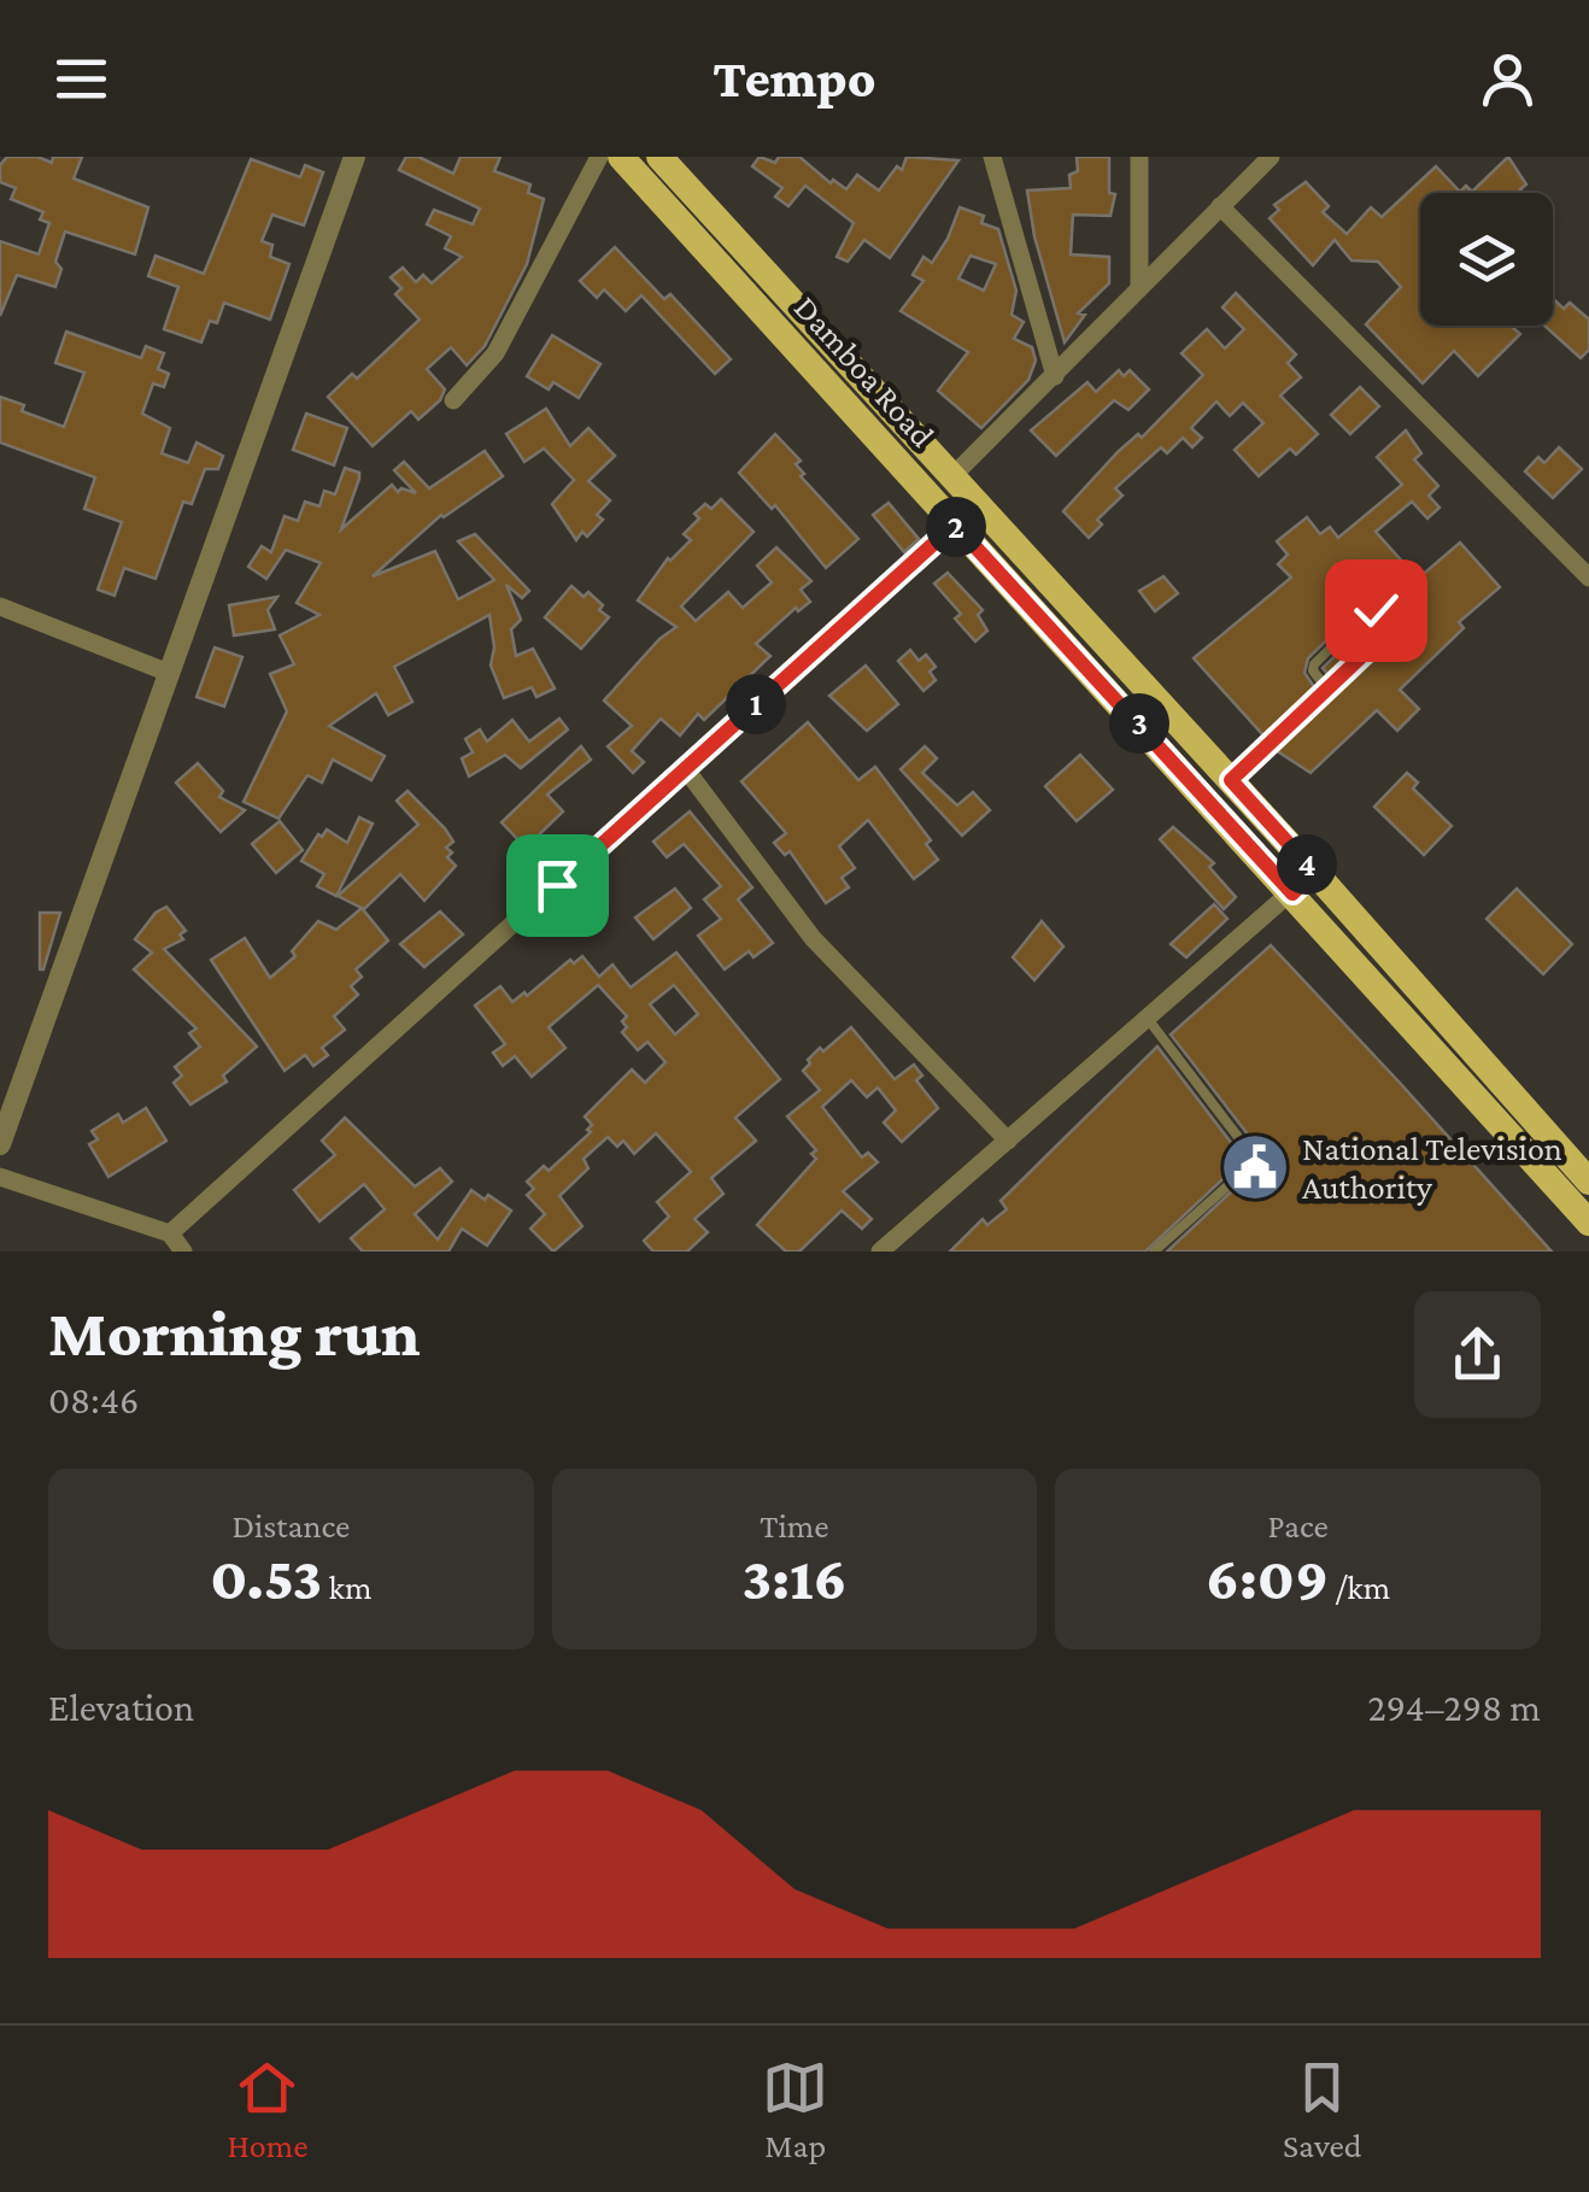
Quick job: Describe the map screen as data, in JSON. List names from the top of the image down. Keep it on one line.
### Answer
{"streets":{"main road":["Damboa Road"]},"places":{"public building":["National Television Authority"]},"page":{"header":"Tempo","pins":["2","1","3","4"],"heading":["Morning run","08:46"],"stats":[["Distance","0.53 km"],["Time","3:16"],["Pace","6:09 /km"]],"chart":["Elevation","294–298 m"],"tabs":["Home","Map","Saved"]}}
